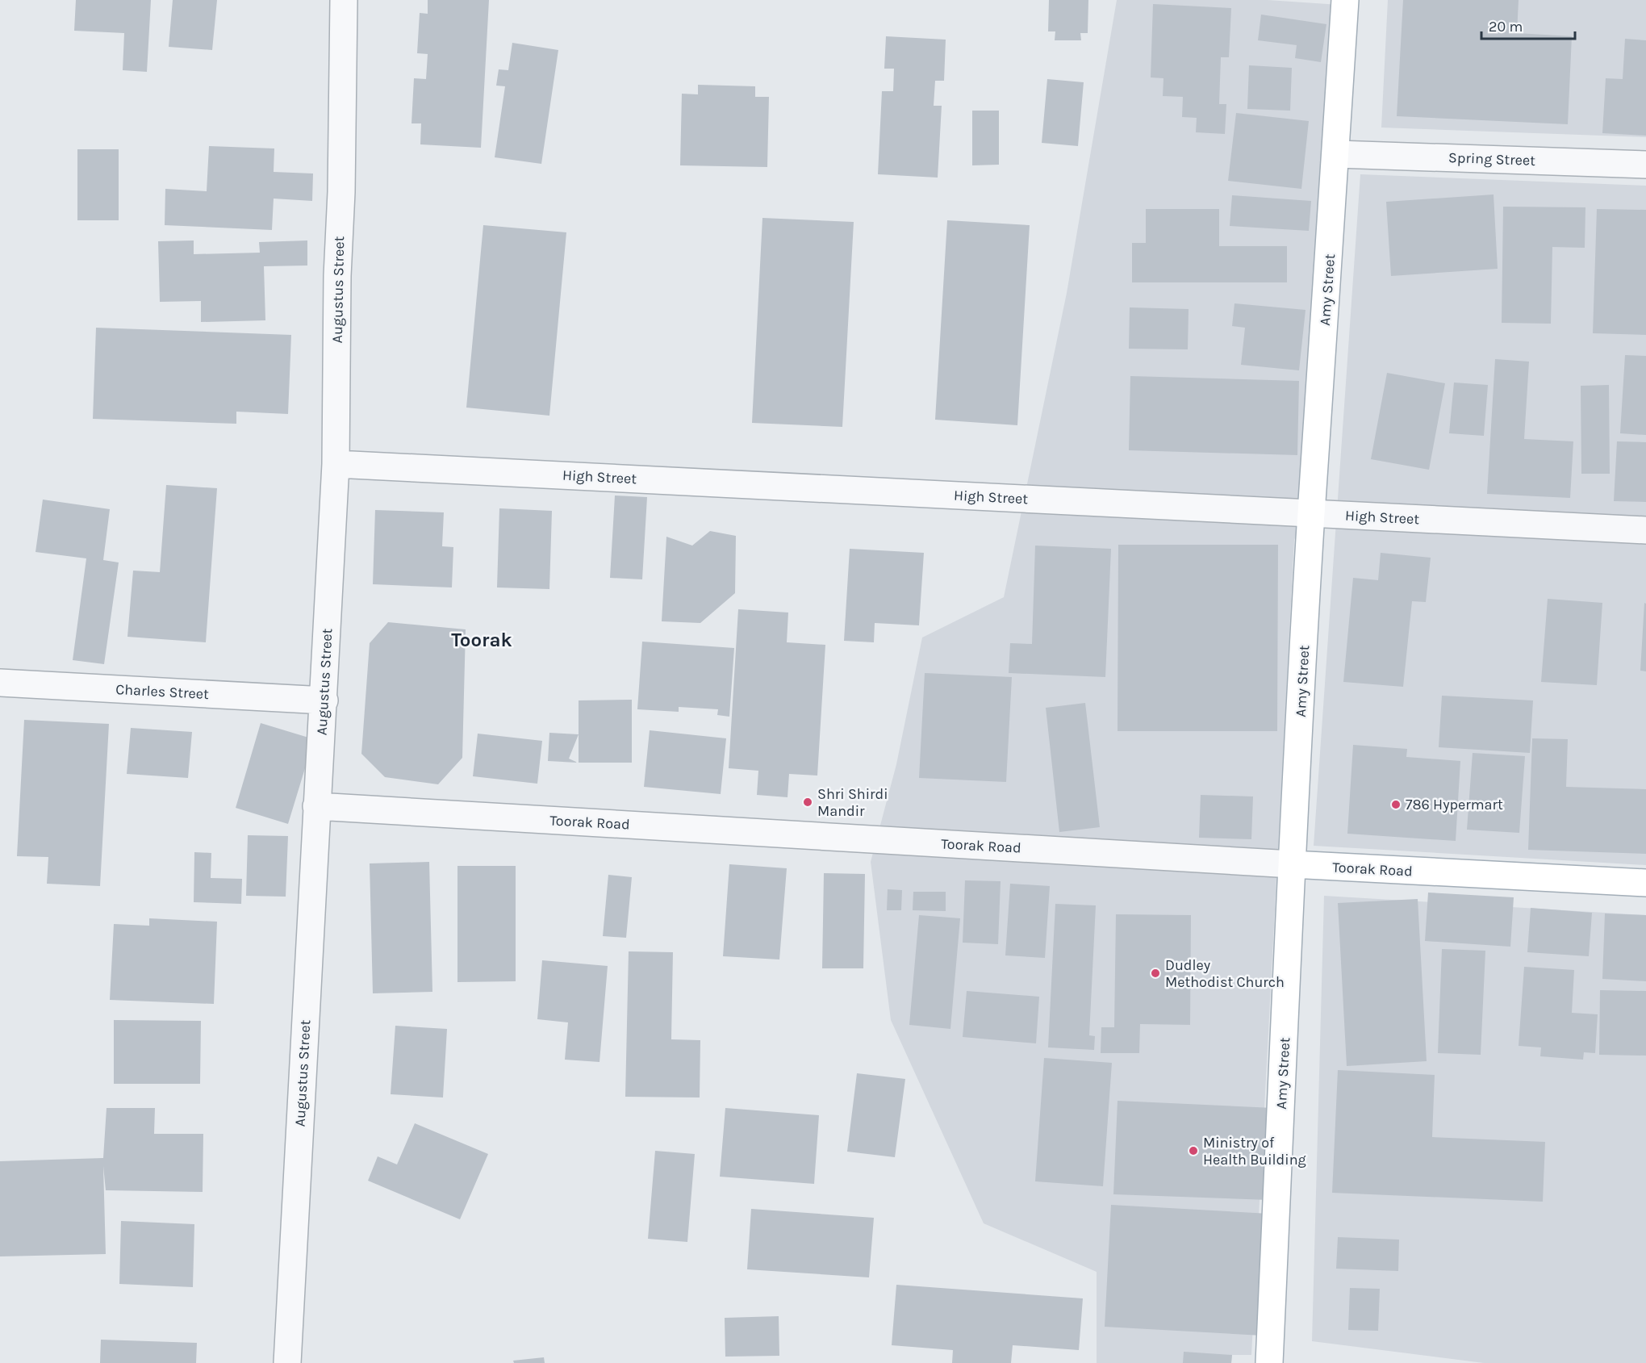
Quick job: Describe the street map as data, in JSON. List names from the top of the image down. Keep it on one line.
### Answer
{"streets":{"main road":["Amy Street","Toorak Road"],"street":["Spring Street","Augustus Street","High Street","Charles Street"]},"crossings":[["Spring Street","Amy Street"],["Augustus Street","High Street"],["Augustus Street","Charles Street"],["Augustus Street","Toorak Road"],["Amy Street","High Street"],["Amy Street","Toorak Road"]],"districts":["Toorak"],"places":["Shri Shirdi Mandir","786 Hypermart","Dudley Methodist Church","Ministry of Health Building"],"scale_bar":"20 m"}
